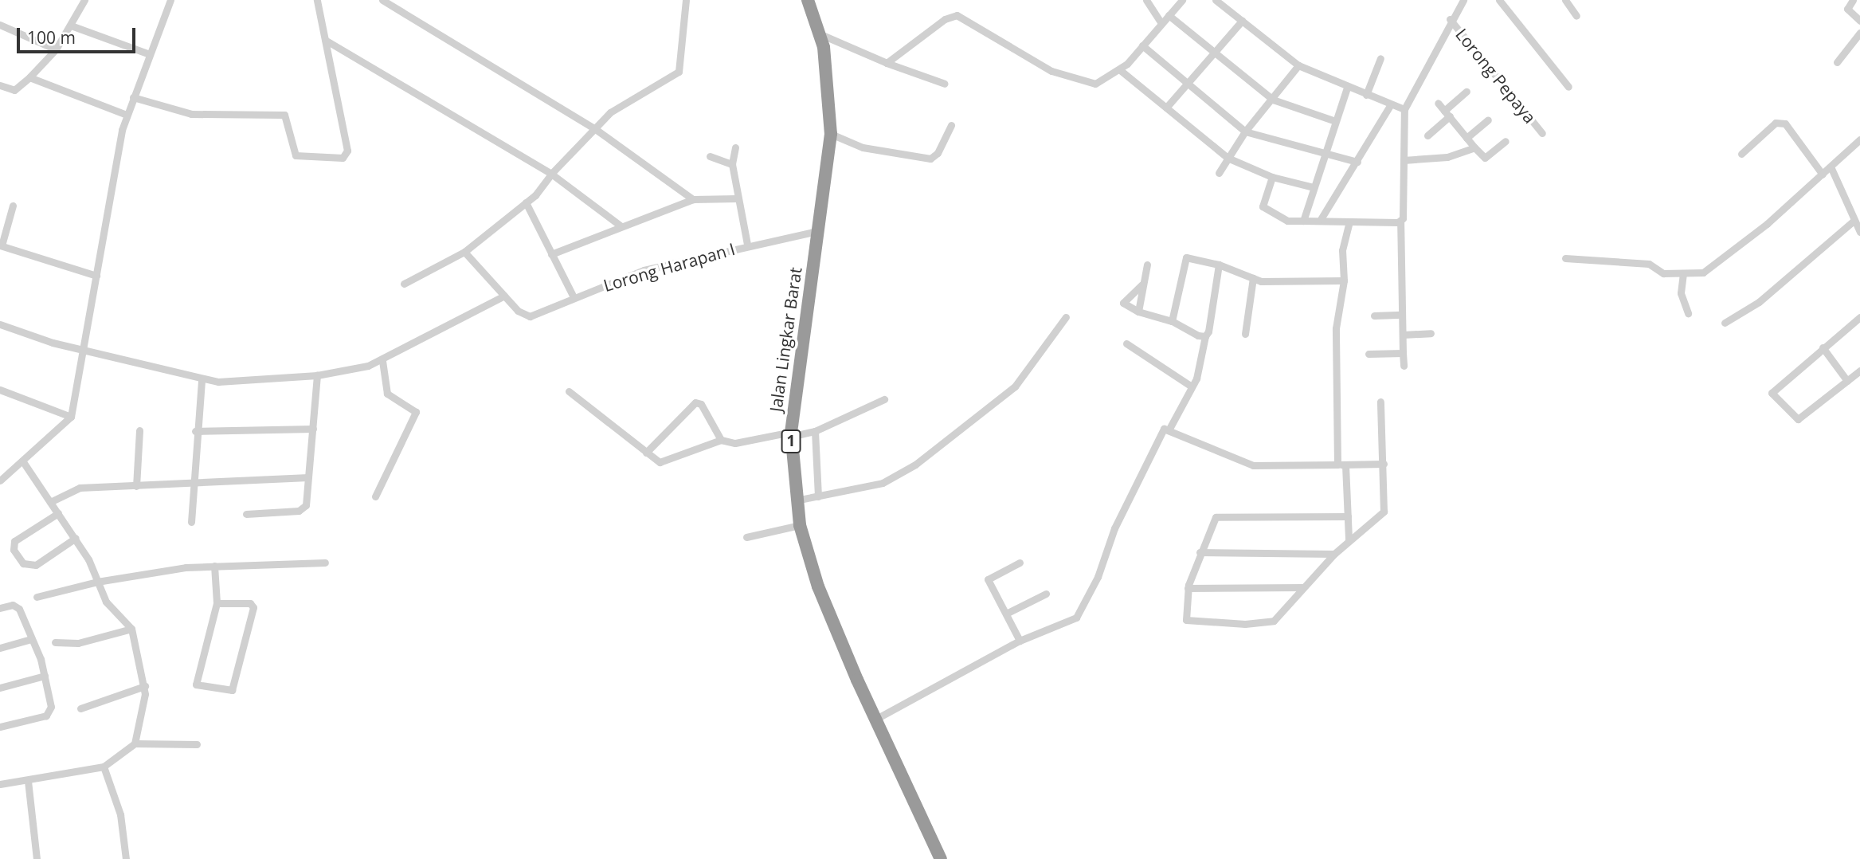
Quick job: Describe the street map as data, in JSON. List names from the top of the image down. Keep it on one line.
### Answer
{"streets":{"highway":["Jalan Lingkar Barat","1"],"street":["Lorong Pepaya","Lorong Harapan I"]},"crossings":[["Lorong Harapan I","Jalan Lingkar Barat"]],"scale_bar":"100 m"}
